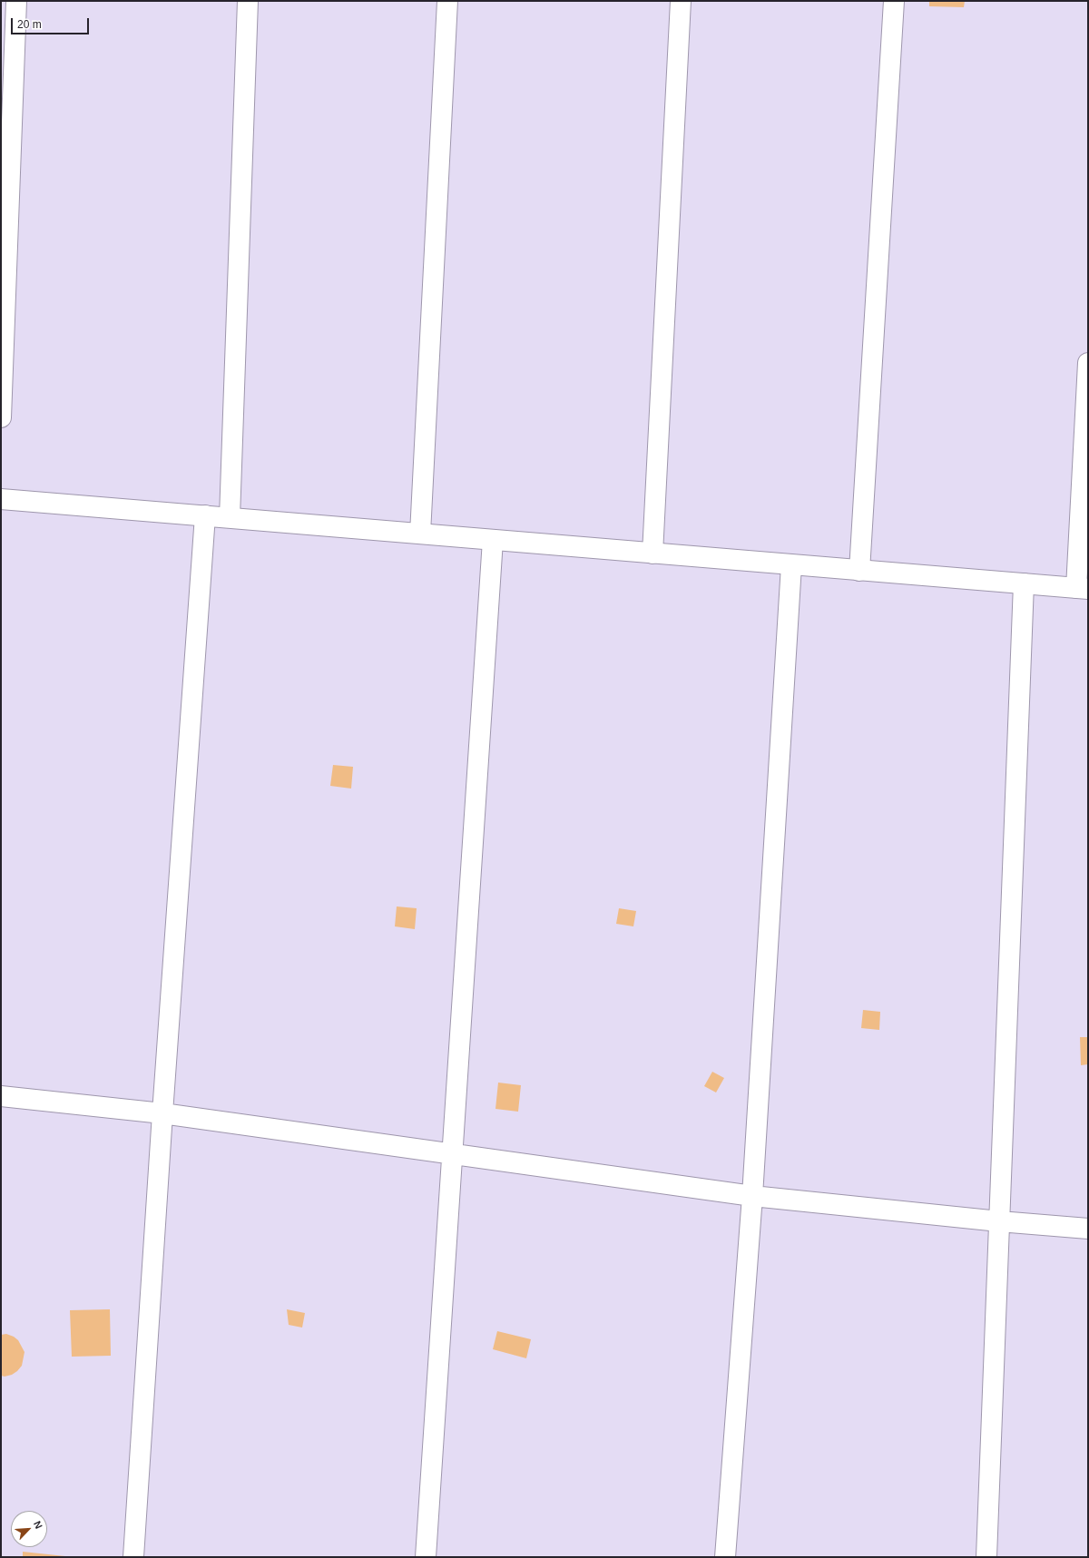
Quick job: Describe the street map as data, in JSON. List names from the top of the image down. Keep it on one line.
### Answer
{"scale_bar":"20 m","north":"top right"}
